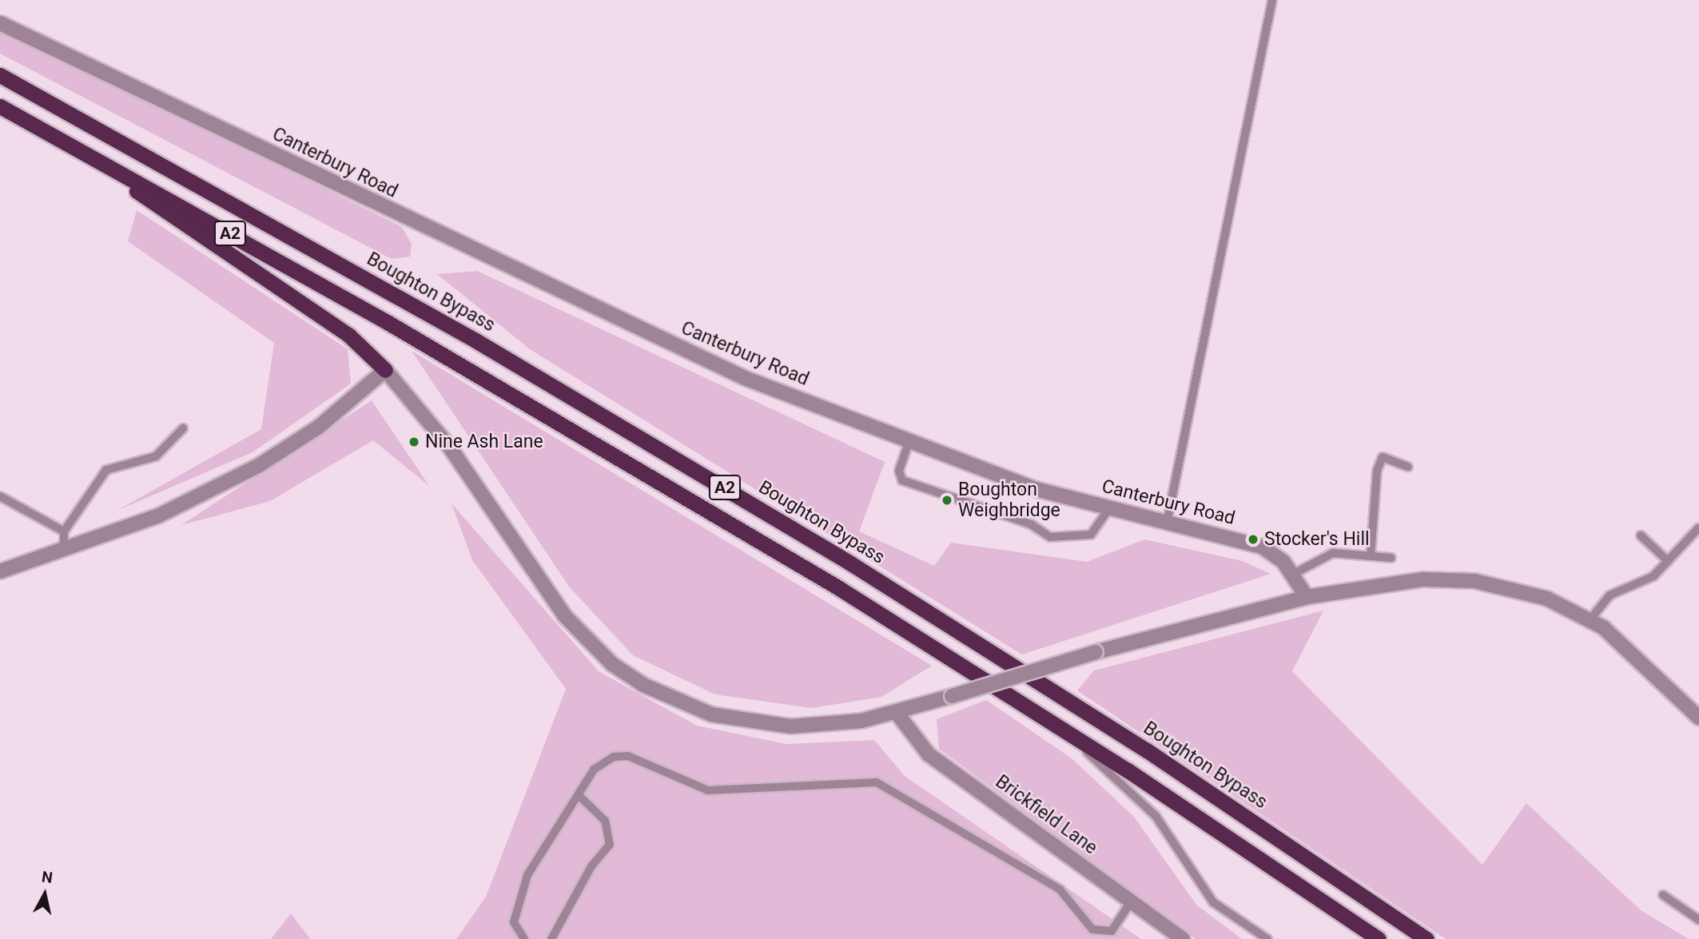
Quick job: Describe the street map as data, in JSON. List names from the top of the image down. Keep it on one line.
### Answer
{"streets":{"highway":["A2","Boughton Bypass"],"street":["Canterbury Road","Brickfield Lane"]},"places":["Nine Ash Lane","Boughton Weighbridge","Stocker's Hill"],"north":"top"}
